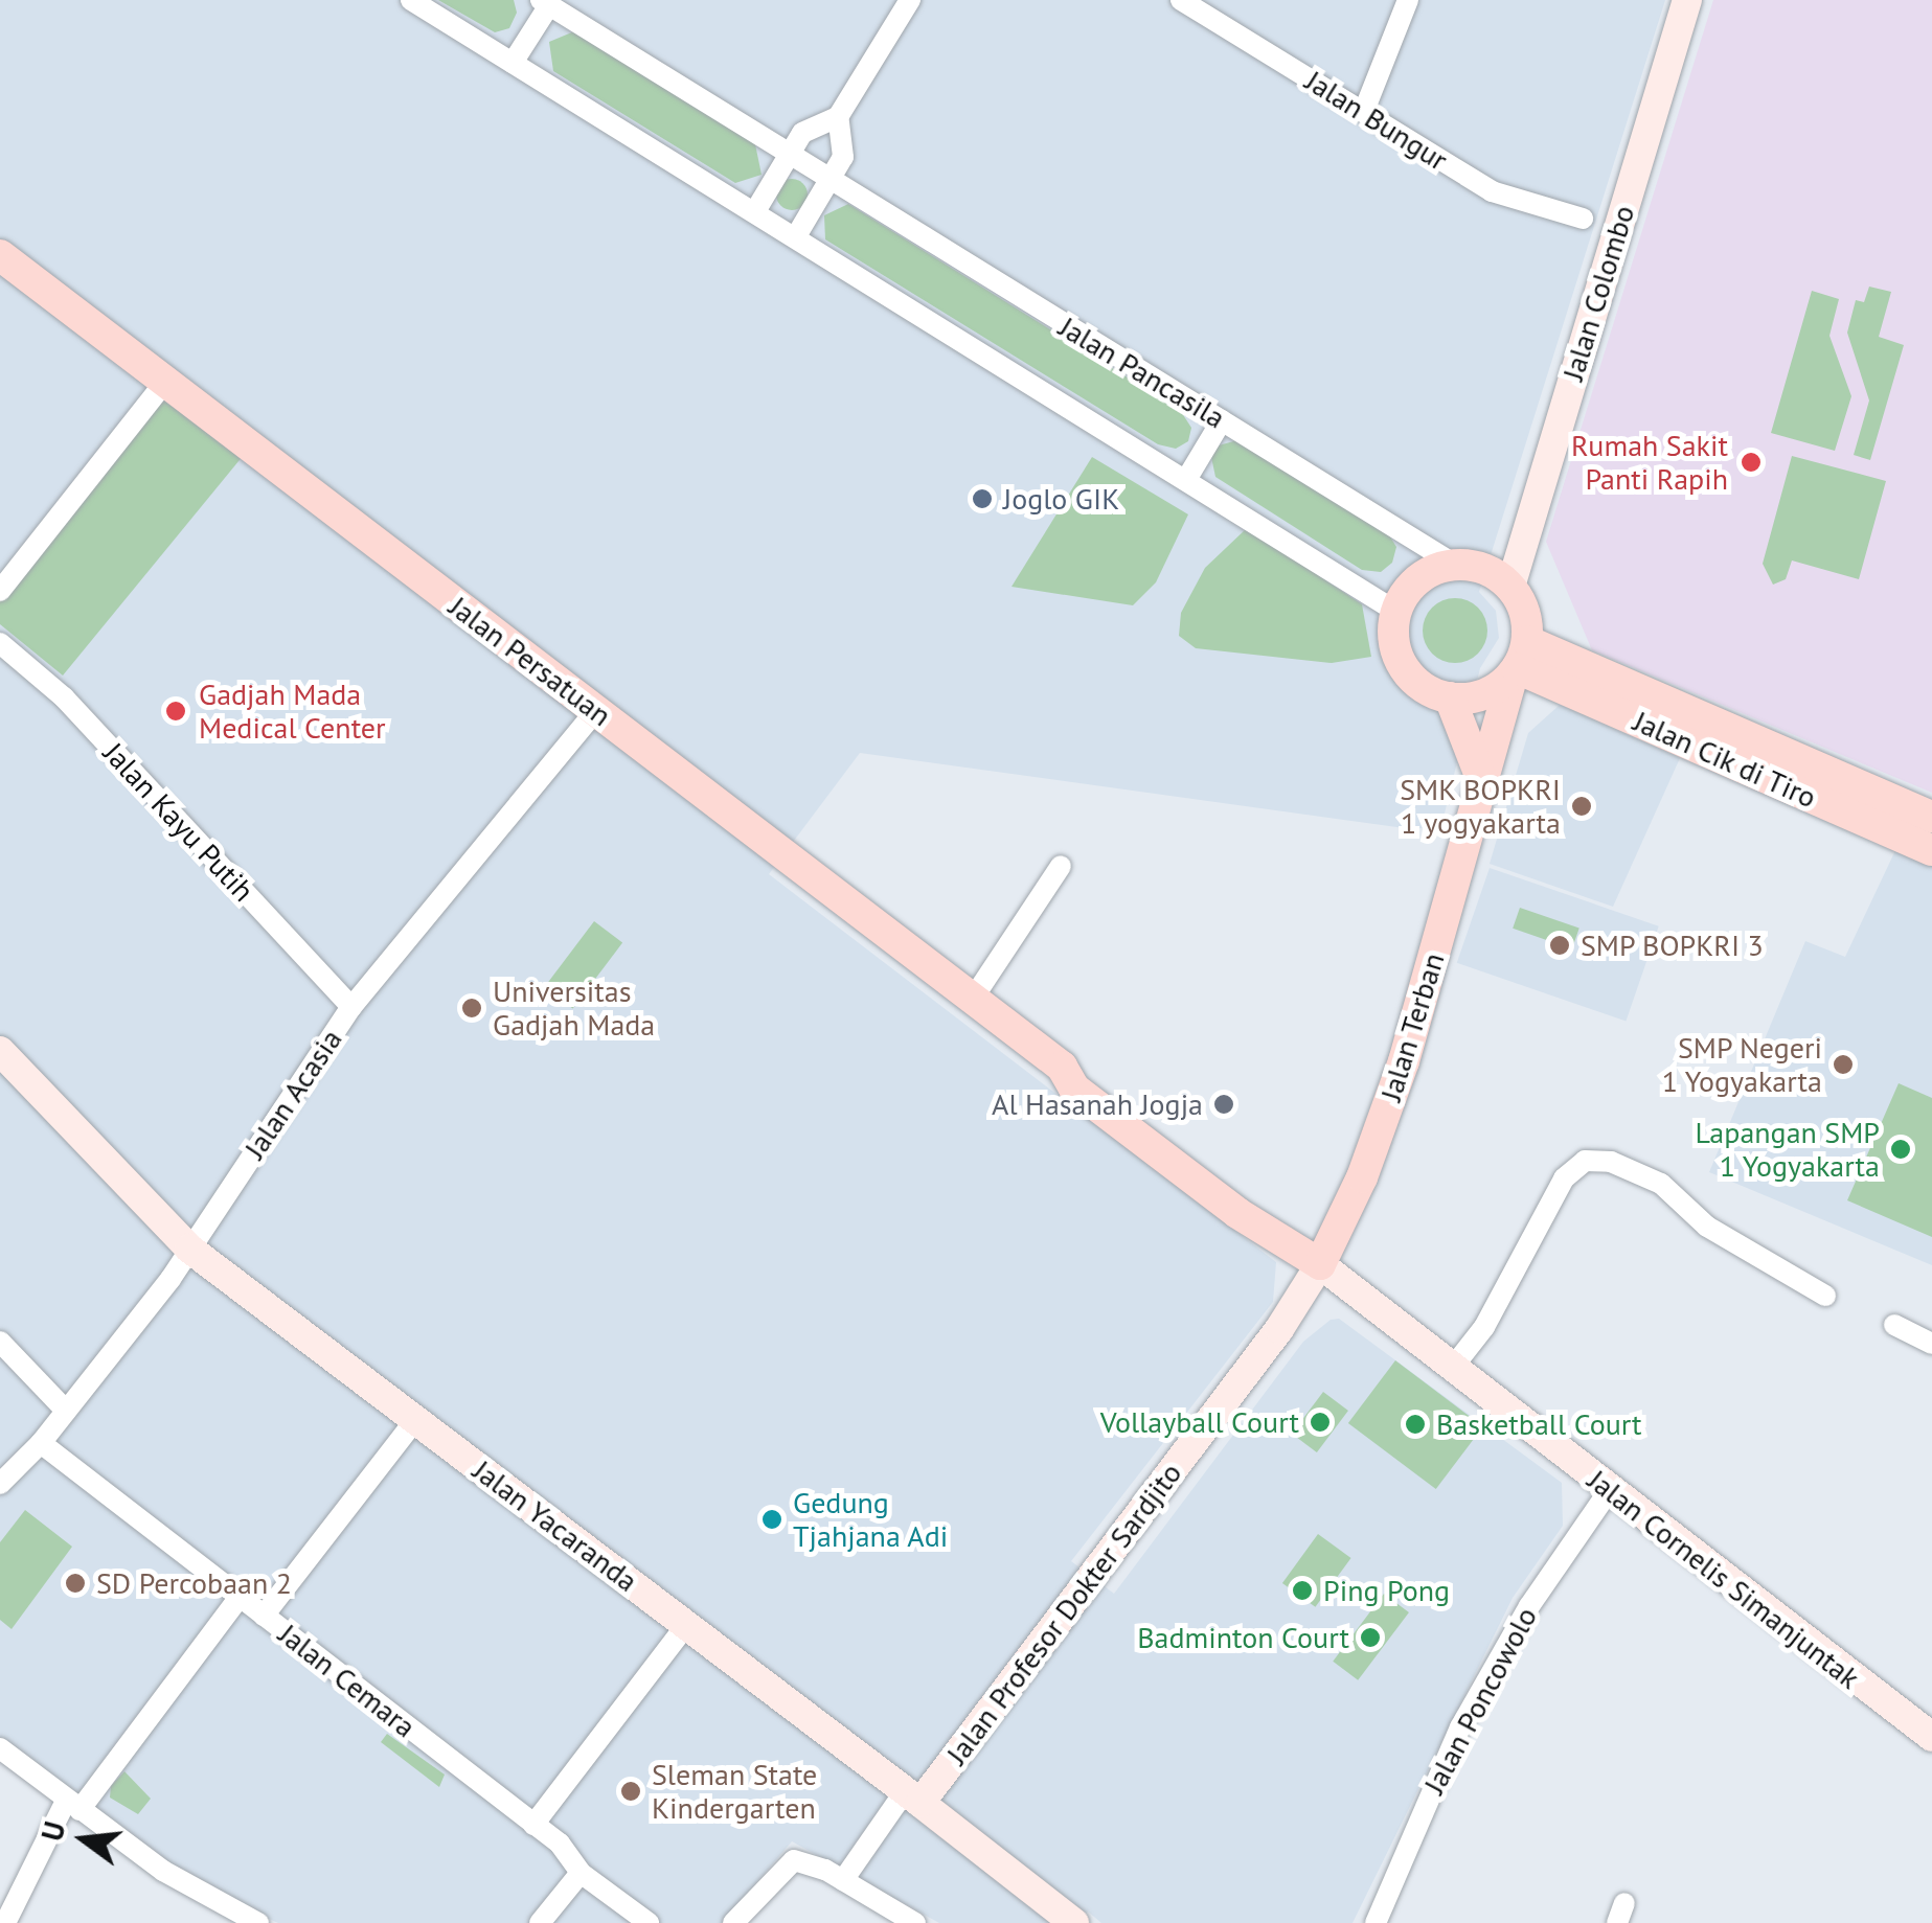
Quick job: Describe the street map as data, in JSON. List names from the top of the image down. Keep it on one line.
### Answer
{"streets":{"main road":["Jalan Persatuan","Jalan Cik di Tiro","Jalan Terban"],"street":["Jalan Bungur","Jalan Colombo","Jalan Pancasila","Jalan Kayu Putih","Jalan Acasia","Jalan Yacaranda","Jalan Cornelis Simanjuntak","Jalan Profesor Dokter Sardjito","Jalan Cemara","Jalan Poncowolo"]},"crossings":[["Jalan Colombo","Jalan Pancasila"],["Jalan Colombo","Jalan Cik di Tiro"],["Jalan Colombo","Jalan Terban"],["Jalan Pancasila","Jalan Cik di Tiro"],["Jalan Pancasila","Jalan Terban"],["Jalan Persatuan","Jalan Terban"],["Jalan Persatuan","Jalan Acasia"],["Jalan Persatuan","Jalan Cornelis Simanjuntak"],["Jalan Persatuan","Jalan Profesor Dokter Sardjito"],["Jalan Cik di Tiro","Jalan Terban"],["Jalan Kayu Putih","Jalan Acasia"],["Jalan Terban","Jalan Cornelis Simanjuntak"],["Jalan Terban","Jalan Profesor Dokter Sardjito"],["Jalan Acasia","Jalan Yacaranda"],["Jalan Acasia","Jalan Cemara"],["Jalan Yacaranda","Jalan Profesor Dokter Sardjito"],["Jalan Cornelis Simanjuntak","Jalan Profesor Dokter Sardjito"],["Jalan Cornelis Simanjuntak","Jalan Poncowolo"]],"places":["Rumah Sakit Panti Rapih","Joglo GIK","Gadjah Mada Medical Center","SMK BOPKRI 1 yogyakarta","SMP BOPKRI 3","Universitas Gadjah Mada","SMP Negeri 1 Yogyakarta","Al Hasanah Jogja","Lapangan SMP 1 Yogyakarta","Vollayball Court","Basketball Court","Gedung Tjahjana Adi","SD Percobaan 2","Ping Pong","Badminton Court","Sleman State Kindergarten"],"north":"left"}
